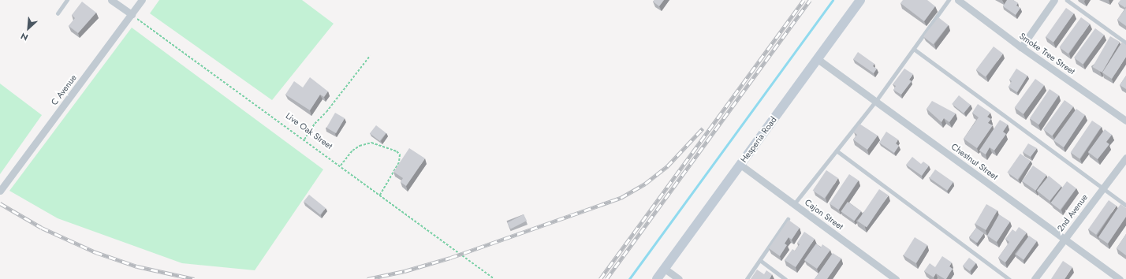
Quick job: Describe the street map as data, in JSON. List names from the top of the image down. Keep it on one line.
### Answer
{"streets":{"main road":["Hesperia Road"],"street":["Smoke Tree Street","C Avenue","Chestnut Street","2nd Avenue","Cajon Street"],"path":["Live Oak Street"]},"crossings":[["C Avenue","Live Oak Street"],["Hesperia Road","Chestnut Street"],["Hesperia Road","Cajon Street"],["Chestnut Street","2nd Avenue"]],"north":"bottom left"}
